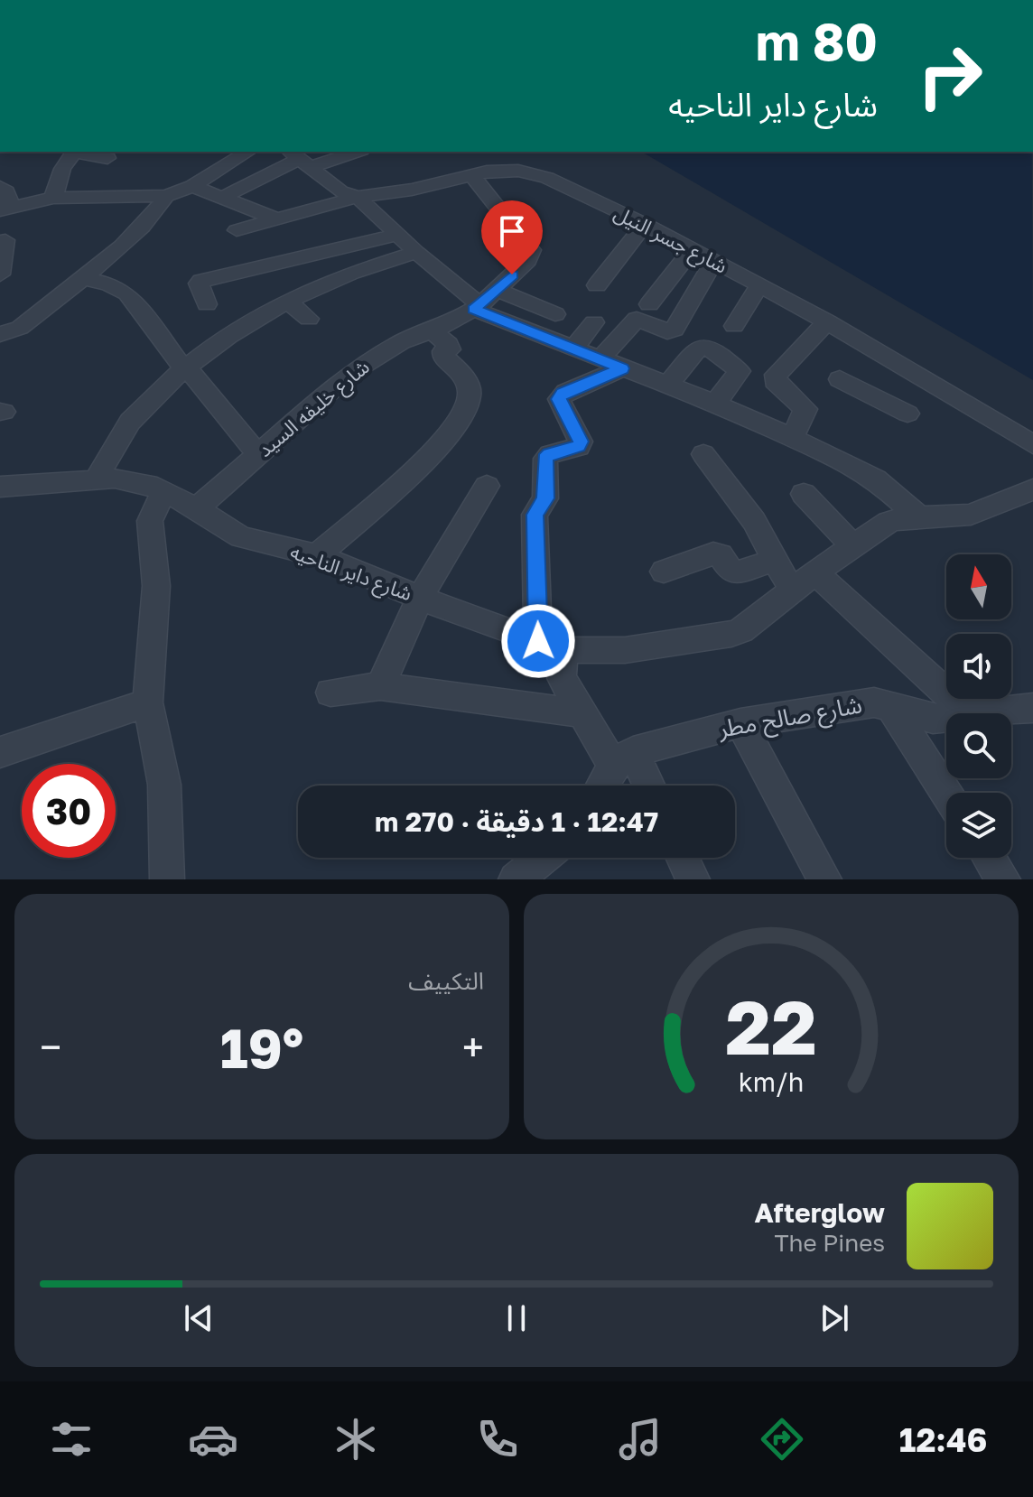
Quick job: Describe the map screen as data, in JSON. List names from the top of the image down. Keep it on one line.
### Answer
{"streets":{"street":["شارع جسر النيل","شارع خليفه السيد","شارع داير الناحيه","شارع صالح مطر"]},"crossings":[["شارع جسر النيل","شارع خليفه السيد"],["شارع خليفه السيد","شارع داير الناحيه"]],"north":"top","page":{"turn":["80 m","شارع داير الناحيه"],"limit":"30","trip":"12:47 · 1 دقيقة · 270 m","tile":"التكييف","heat":["−","19°","+"],"song":["Afterglow","The Pines"],"tabs":"12:46","gauge":["22","km/h"]}}
